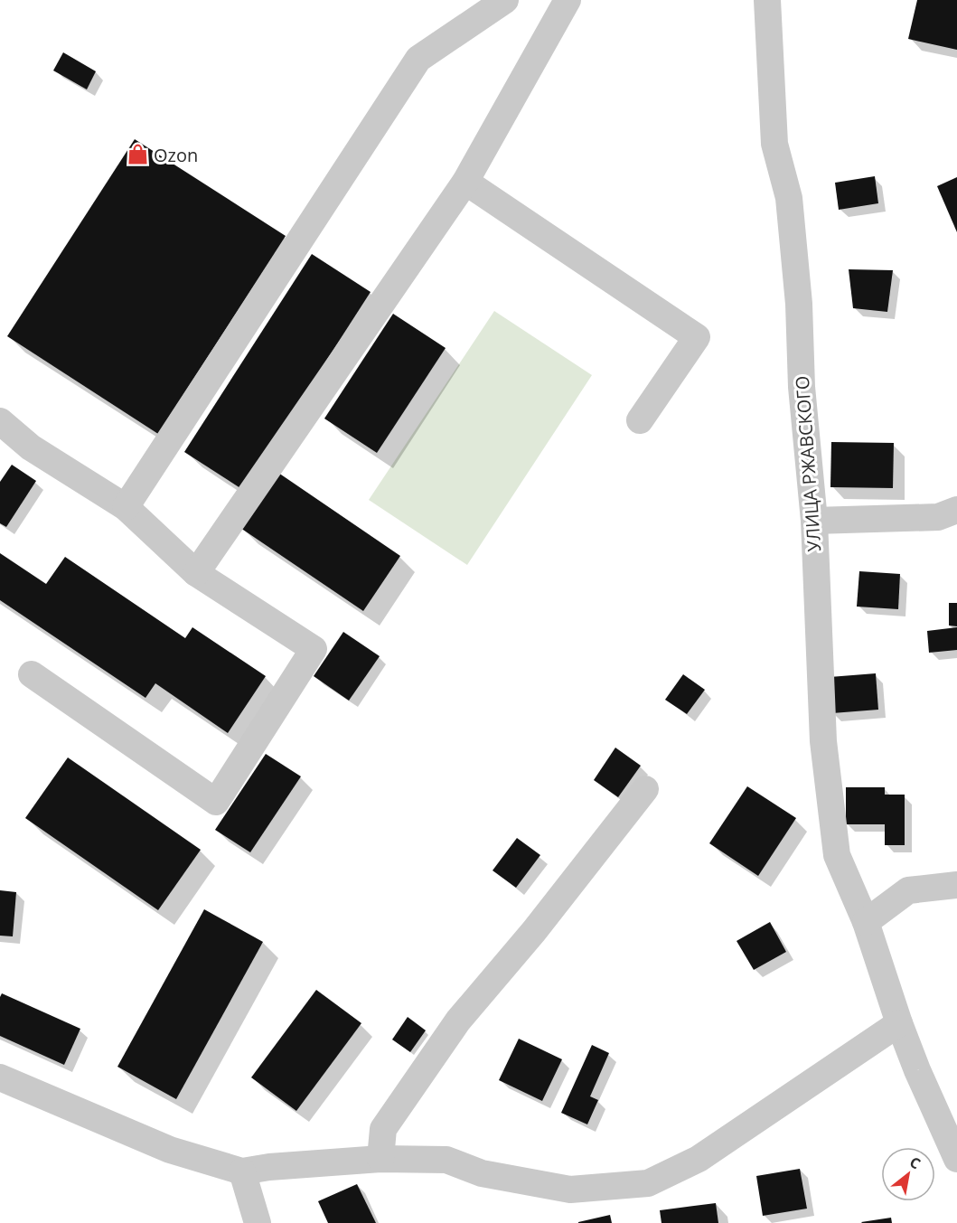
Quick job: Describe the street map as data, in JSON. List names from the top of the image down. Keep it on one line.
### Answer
{"streets":{"street":["УЛИЦА РЖАВСКОГО"]},"places":{"shop":["Ozon"]},"north":"top right"}
